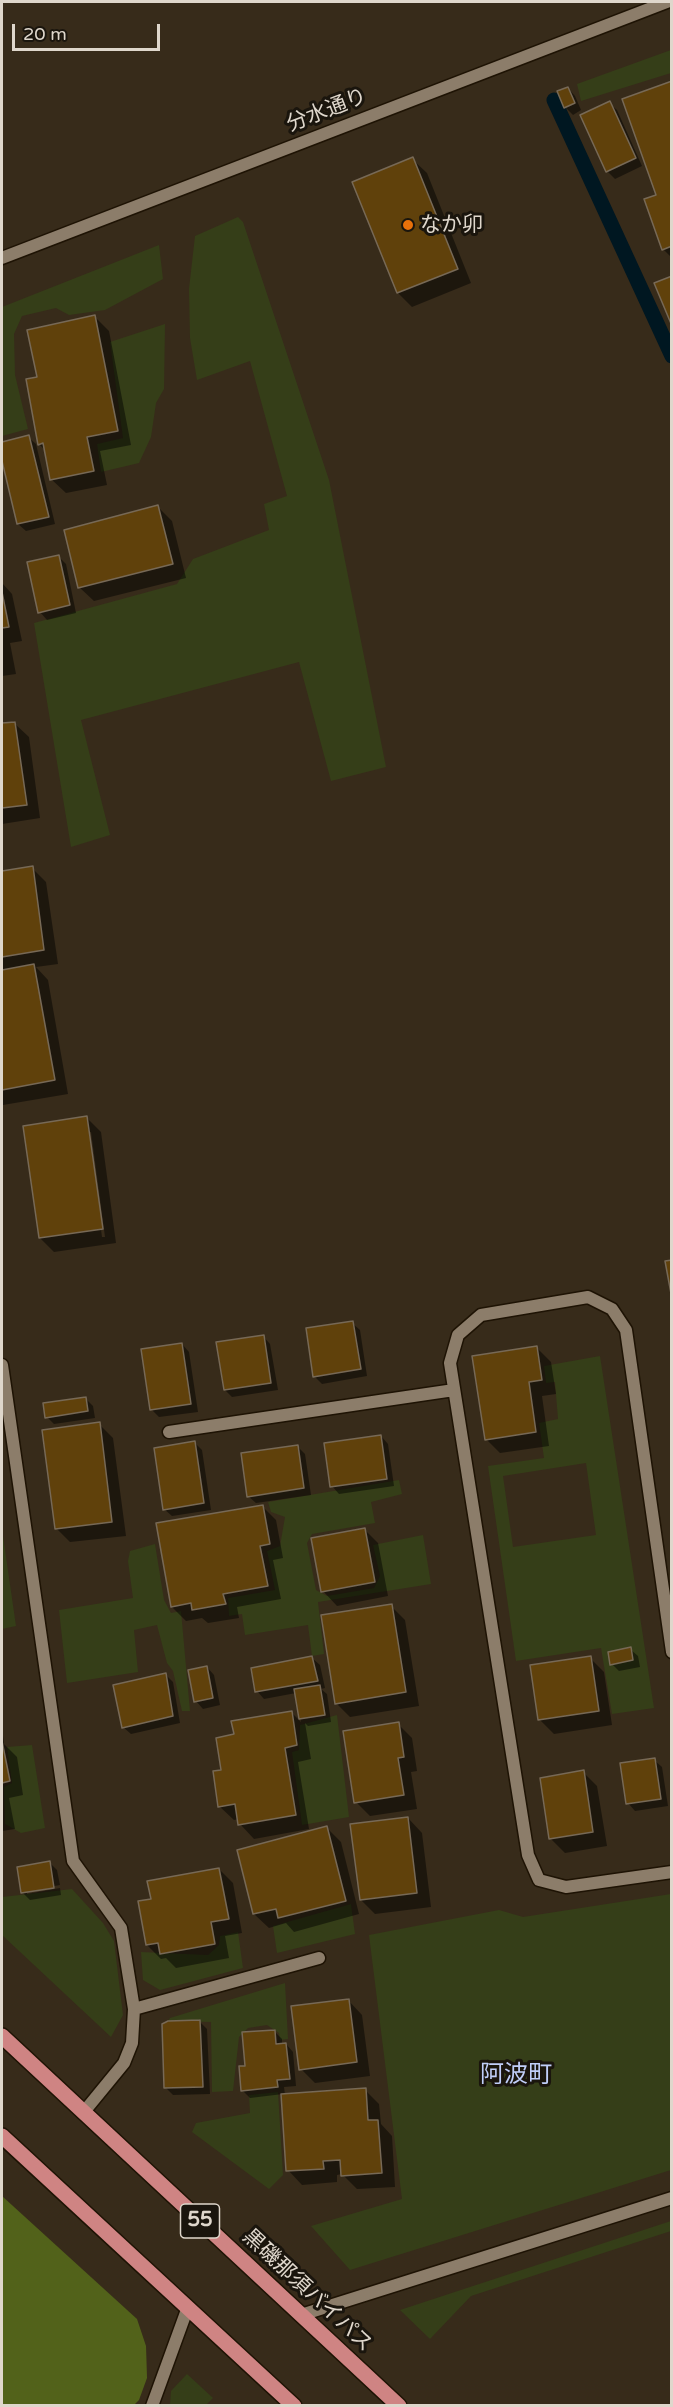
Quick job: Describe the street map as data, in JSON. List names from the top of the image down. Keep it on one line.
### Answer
{"streets":{"main road":["55","黒磯那須バイパス"],"street":["分水通り"]},"districts":["阿波町"],"places":["なか卯"],"scale_bar":"20 m"}
